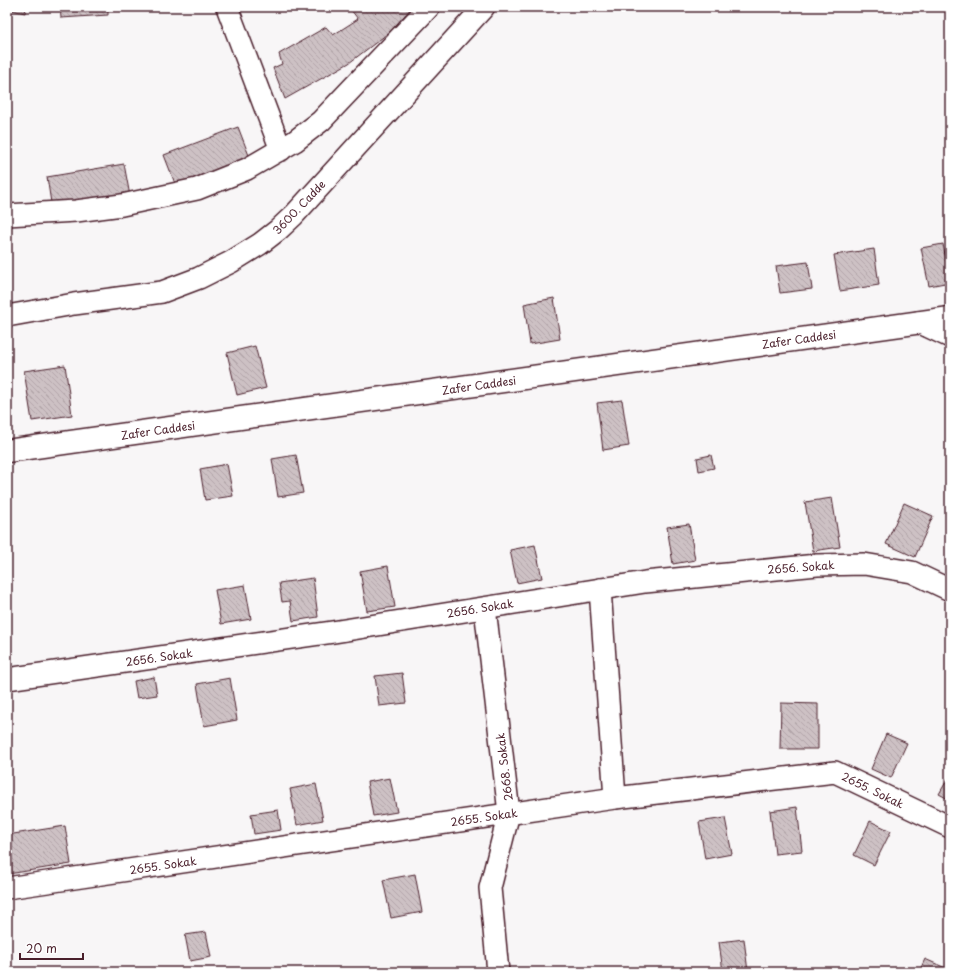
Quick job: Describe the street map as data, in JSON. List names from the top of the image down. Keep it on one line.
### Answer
{"streets":{"main road":["Zafer Caddesi"],"street":["3600. Cadde","2656. Sokak","2668. Sokak","2655. Sokak"]},"crossings":[["2656. Sokak","2668. Sokak"],["2668. Sokak","2655. Sokak"]],"scale_bar":"20 m"}
